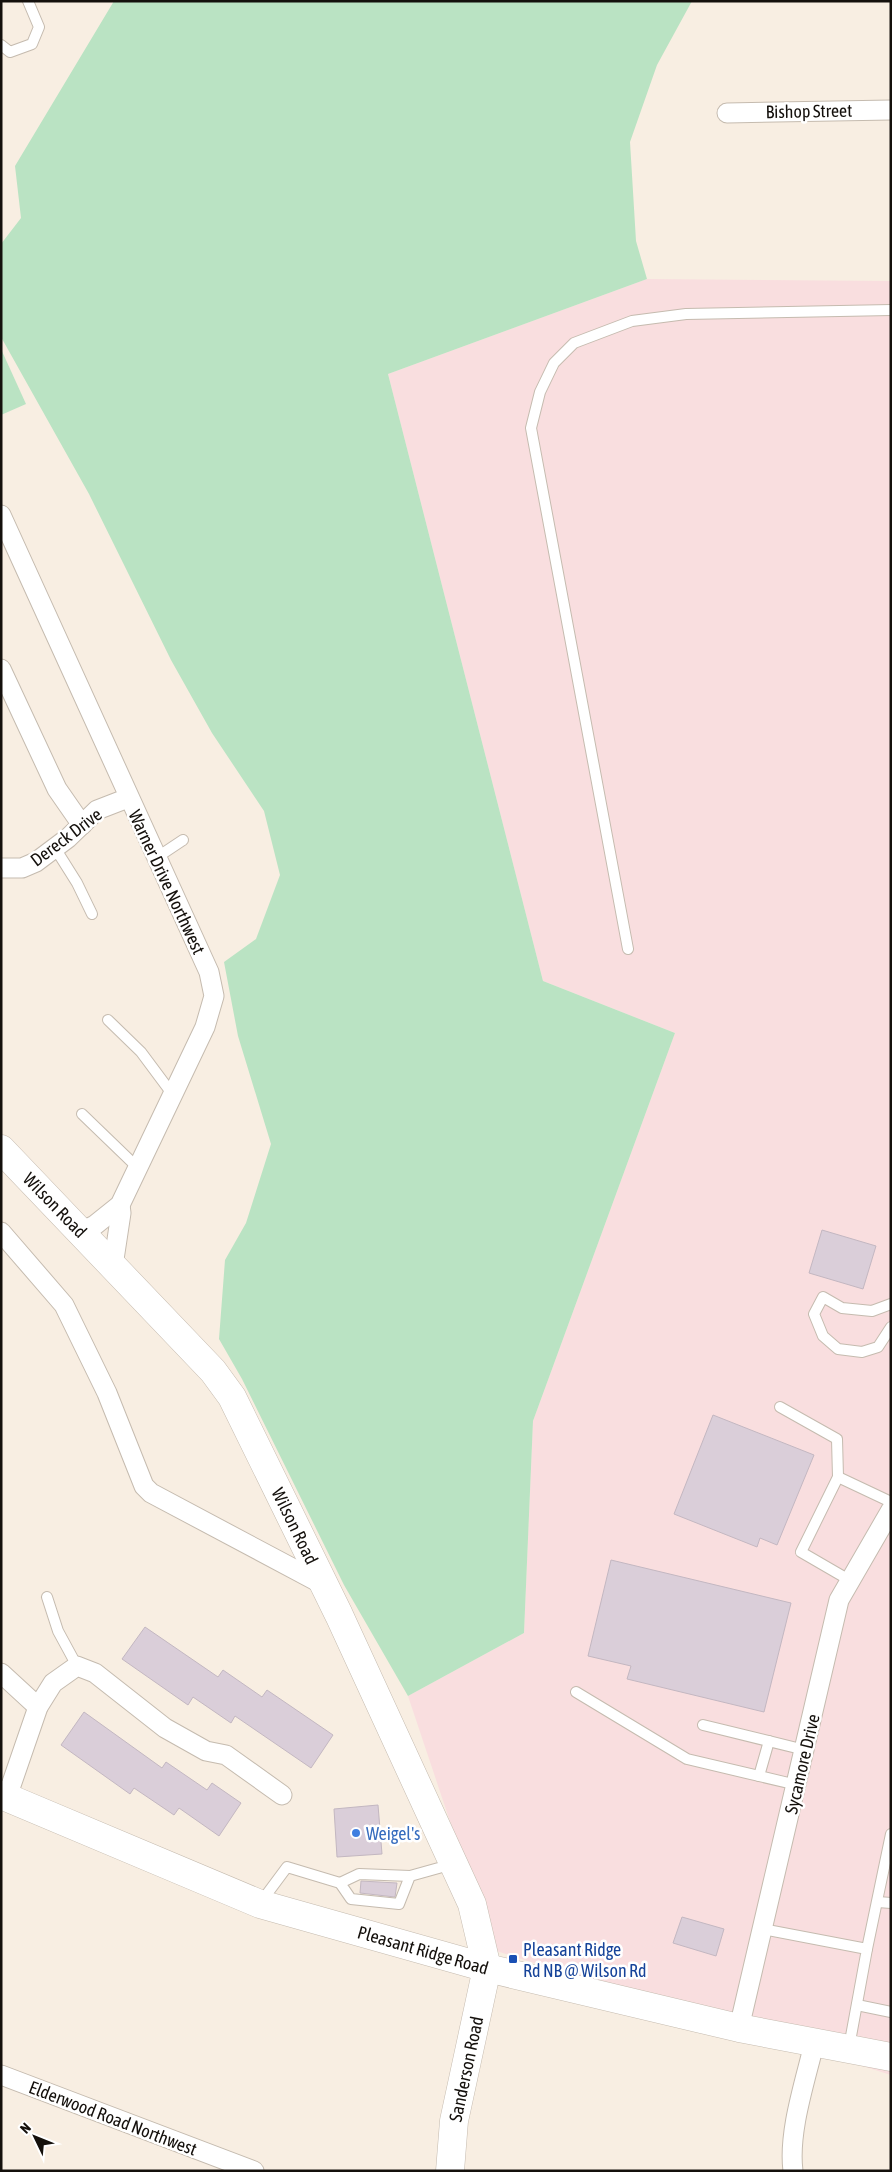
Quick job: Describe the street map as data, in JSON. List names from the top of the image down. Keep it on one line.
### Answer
{"streets":{"street":["Bishop Street","Dereck Drive","Warner Drive Northwest","Wilson Road","Sycamore Drive","Pleasant Ridge Road","Sanderson Road","Elderwood Road Northwest"]},"crossings":[["Dereck Drive","Warner Drive Northwest"],["Warner Drive Northwest","Wilson Road"],["Wilson Road","Pleasant Ridge Road"],["Wilson Road","Sanderson Road"],["Sycamore Drive","Pleasant Ridge Road"],["Pleasant Ridge Road","Sanderson Road"]],"places":{"other":["Weigel's"],"transit":["Pleasant Ridge Rd NB @ Wilson Rd"]},"north":"top left"}
